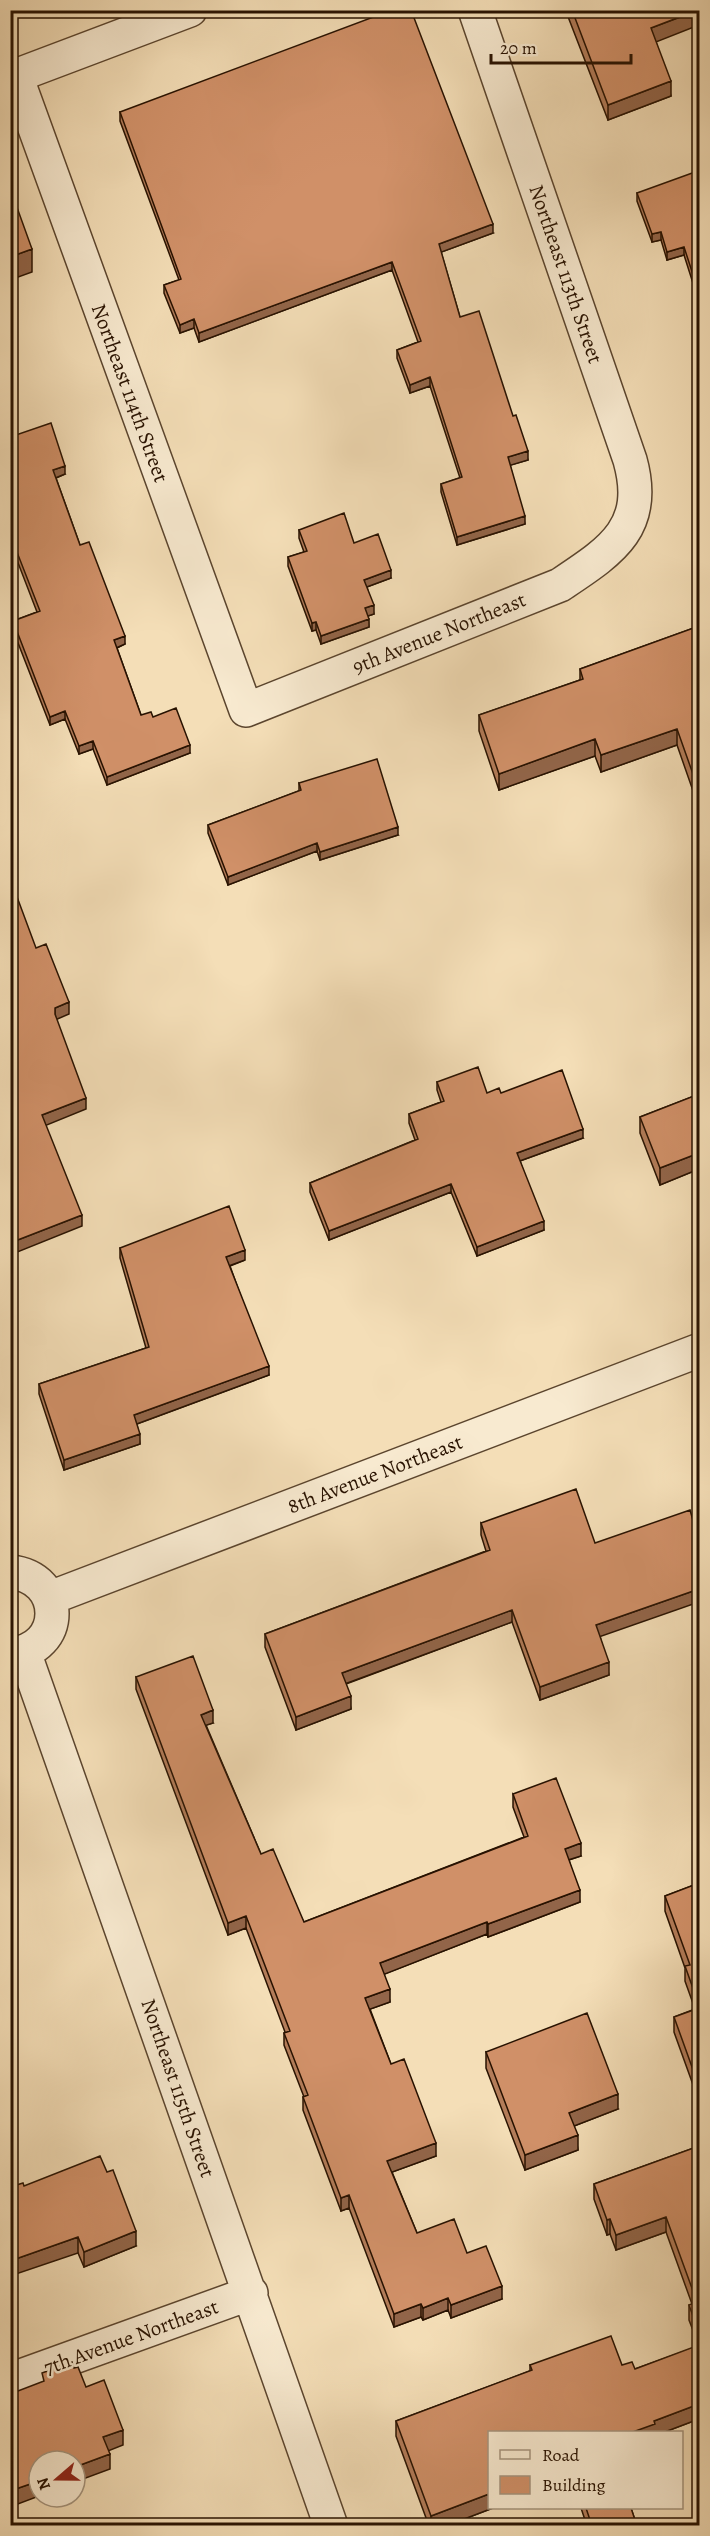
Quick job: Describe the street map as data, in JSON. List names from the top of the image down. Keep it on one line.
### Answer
{"streets":{"street":["Northeast 113th Street","Northeast 114th Street","9th Avenue Northeast","8th Avenue Northeast","Northeast 115th Street","7th Avenue Northeast"]},"crossings":[["Northeast 113th Street","9th Avenue Northeast"],["Northeast 114th Street","9th Avenue Northeast"],["Northeast 115th Street","7th Avenue Northeast"]],"legend":["Road","Building"],"scale_bar":"20 m","north":"left"}
